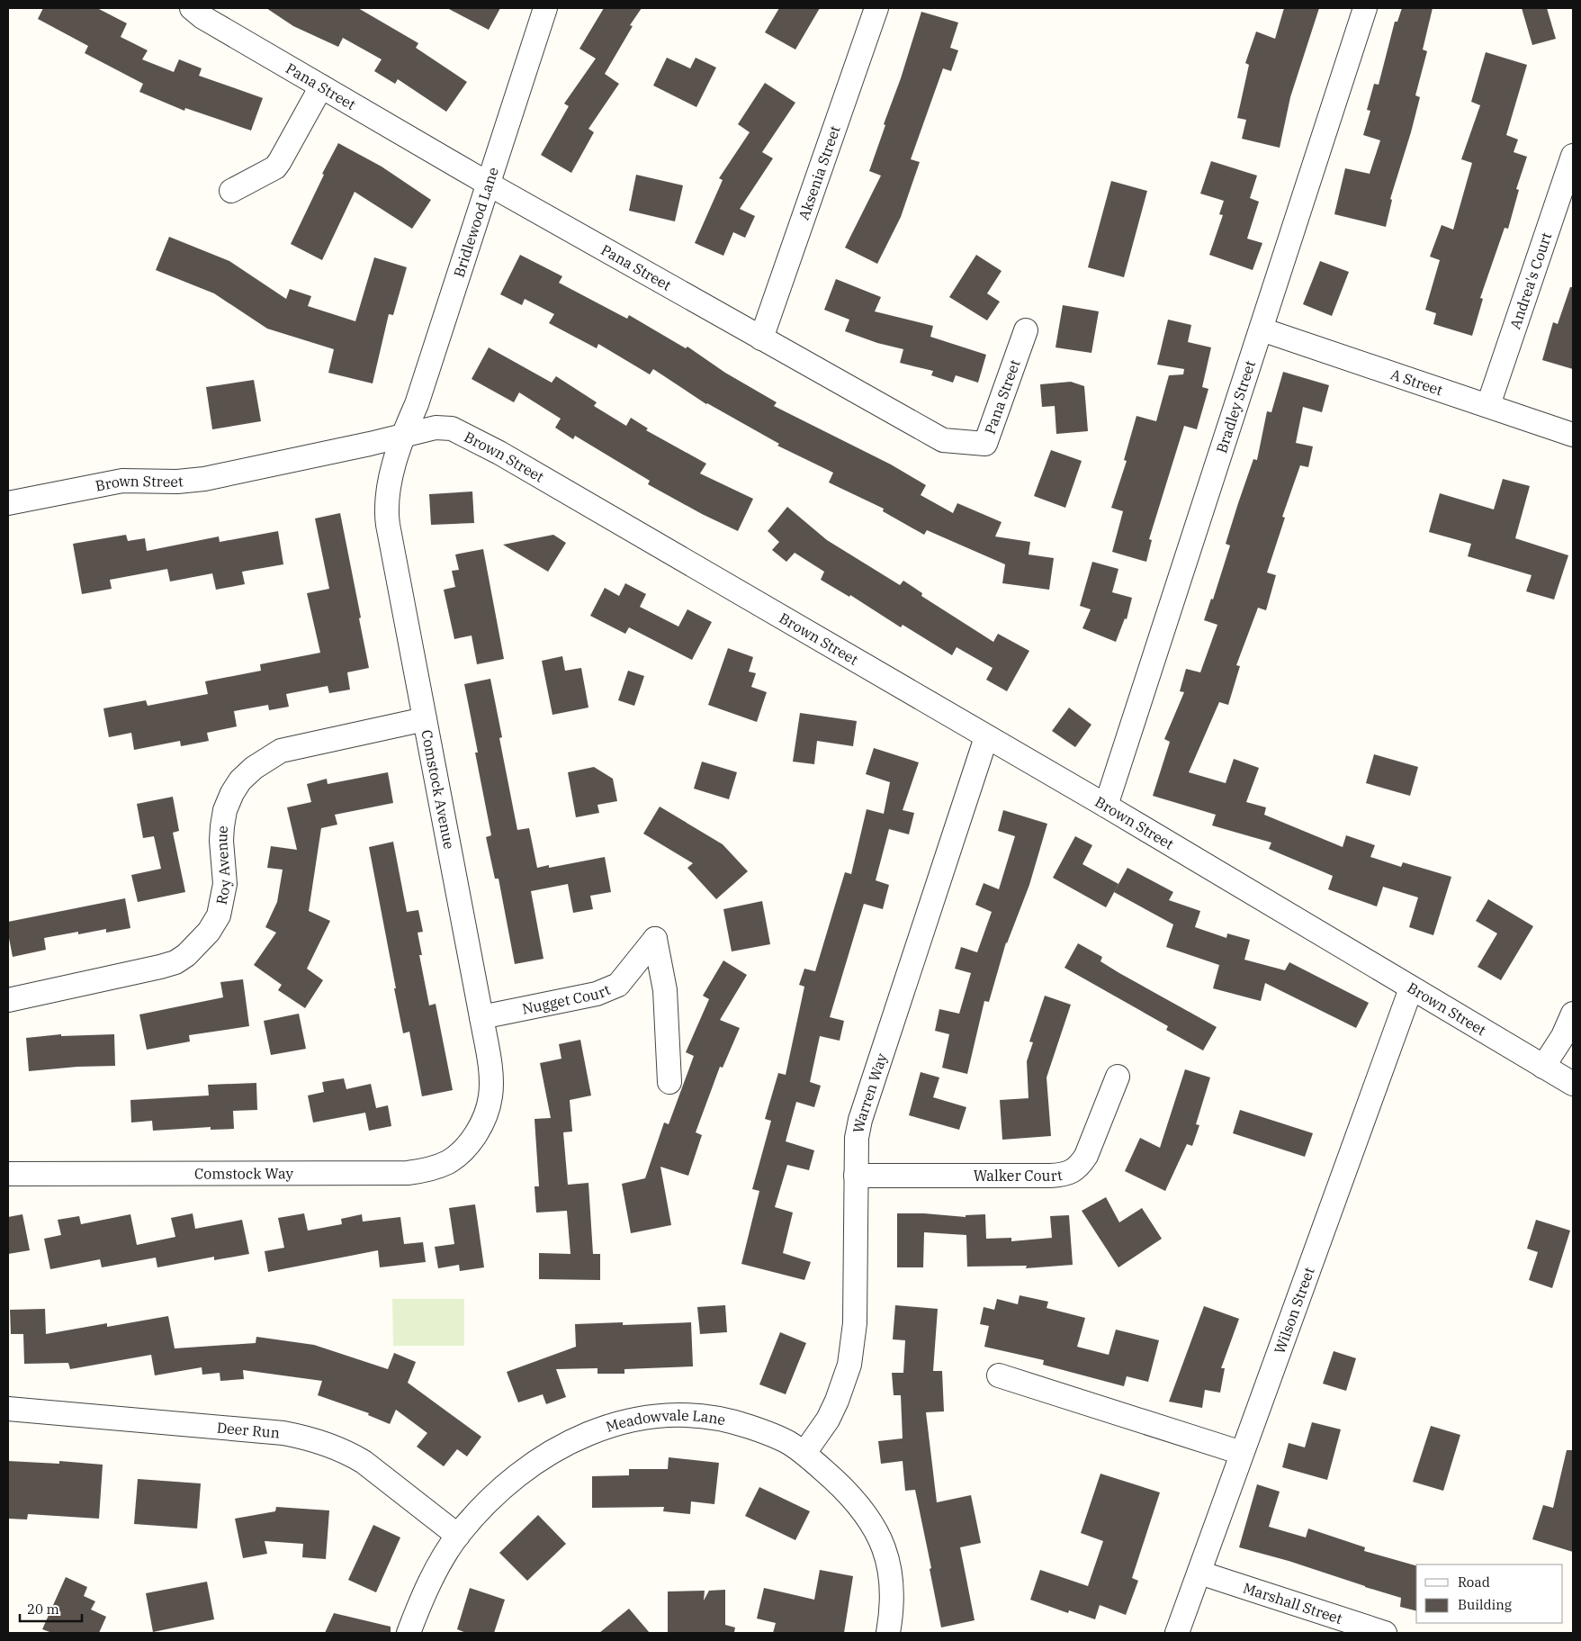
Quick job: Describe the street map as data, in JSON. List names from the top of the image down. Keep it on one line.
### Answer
{"streets":{"street":["Pana Street","Aksenia Street","Bridlewood Lane","Andrea's Court","A Street","Bradley Street","Brown Street","Comstock Avenue","Roy Avenue","Nugget Court","Warren Way","Comstock Way","Walker Court","Wilson Street","Meadowvale Lane","Deer Run","Marshall Street"]},"crossings":[["Pana Street","Aksenia Street"],["Pana Street","Bridlewood Lane"],["Bridlewood Lane","Brown Street"],["Bridlewood Lane","Comstock Avenue"],["Andrea's Court","A Street"],["A Street","Bradley Street"],["Bradley Street","Brown Street"],["Brown Street","Comstock Avenue"],["Brown Street","Warren Way"],["Brown Street","Wilson Street"],["Comstock Avenue","Roy Avenue"],["Comstock Avenue","Nugget Court"],["Comstock Avenue","Comstock Way"],["Warren Way","Walker Court"],["Warren Way","Meadowvale Lane"],["Wilson Street","Marshall Street"],["Meadowvale Lane","Deer Run"]],"legend":["Road","Building"],"scale_bar":"20 m"}
